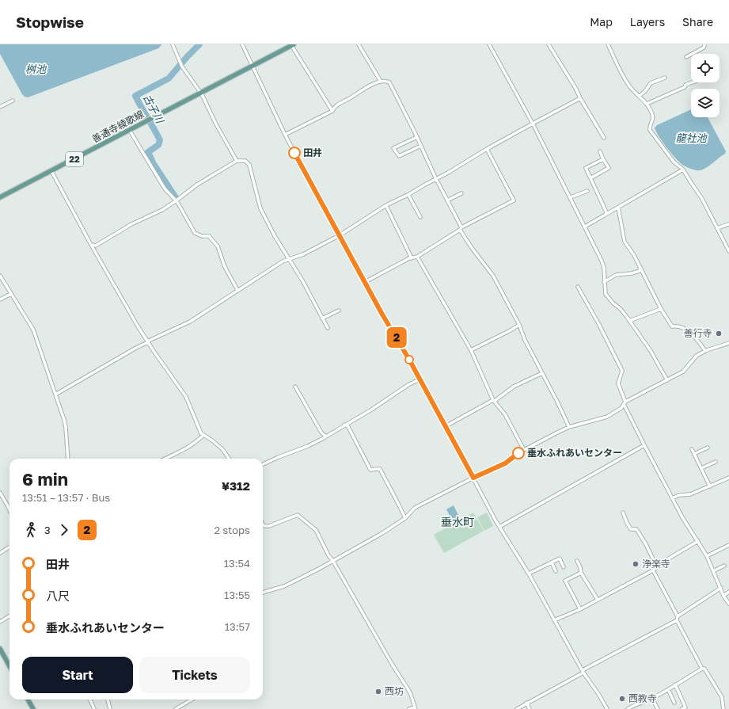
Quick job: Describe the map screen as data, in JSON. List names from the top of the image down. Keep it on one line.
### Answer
{"streets":{"main road":["善通寺綾歌線","22"]},"districts":["垂水町"],"water":["桝池","古子川","龍社池"],"places":["田井","善行寺","垂水ふれあいセンター","浄楽寺","西坊","西教寺"],"lines":["bus line 2"],"page":{"header":"Stopwise","nav":["Map","Layers","Share"],"on_map":"2","heading":["6 min","13:51 – 13:57 · Bus","¥312"],"legs":["3","2","2 stops"],"list":[{"name":"田井","value":"13:54"},{"name":"八尺","value":"13:55"},{"name":"垂水ふれあいセンター","value":"13:57"}],"buttons":["Start","Tickets"]}}
